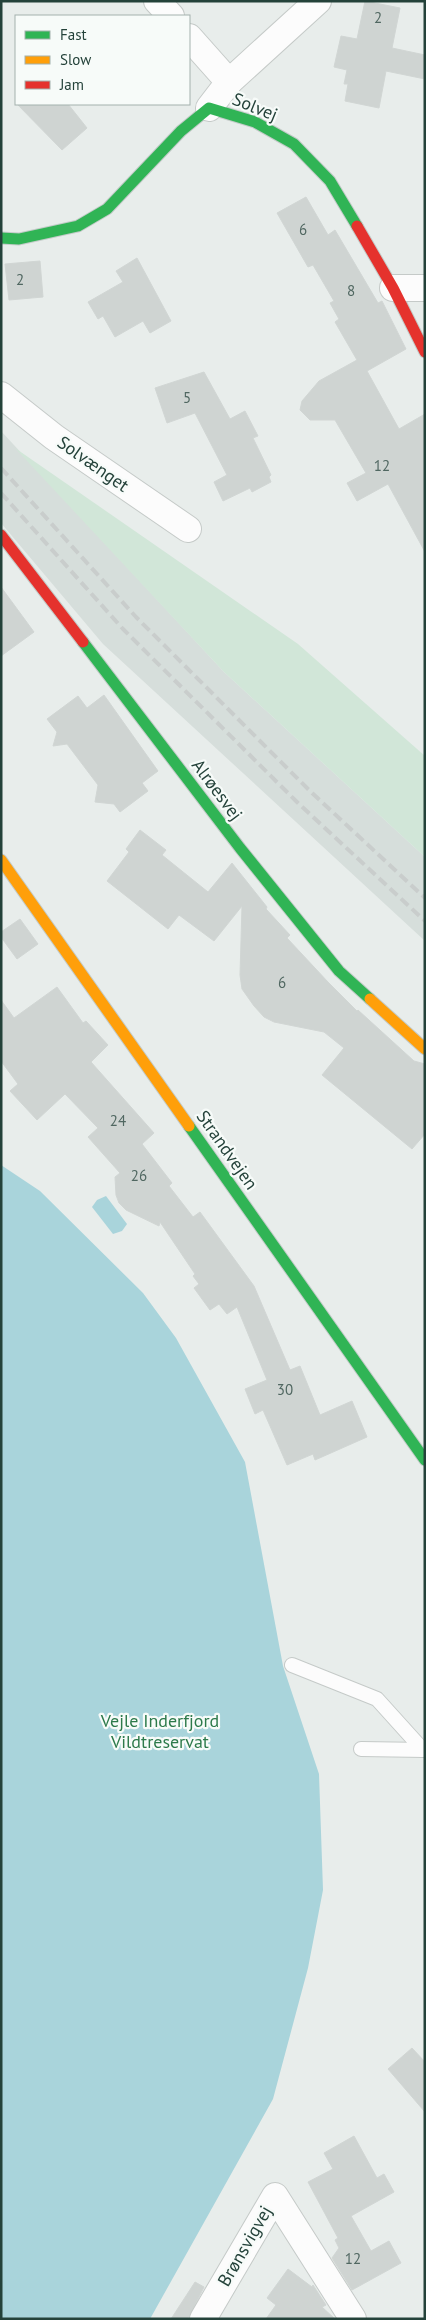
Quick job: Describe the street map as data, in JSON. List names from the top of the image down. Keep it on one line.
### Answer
{"streets":{"street":["Solvej","Solvænget","Alrøesvej","Strandvejen","Brønsvigvej"]},"parks":["Vejle Inderfjord Vildtreservat"],"house_numbers":["2","6","2","8","5","12","6","24","26","30","12"],"legend":["Fast","Slow","Jam"]}
